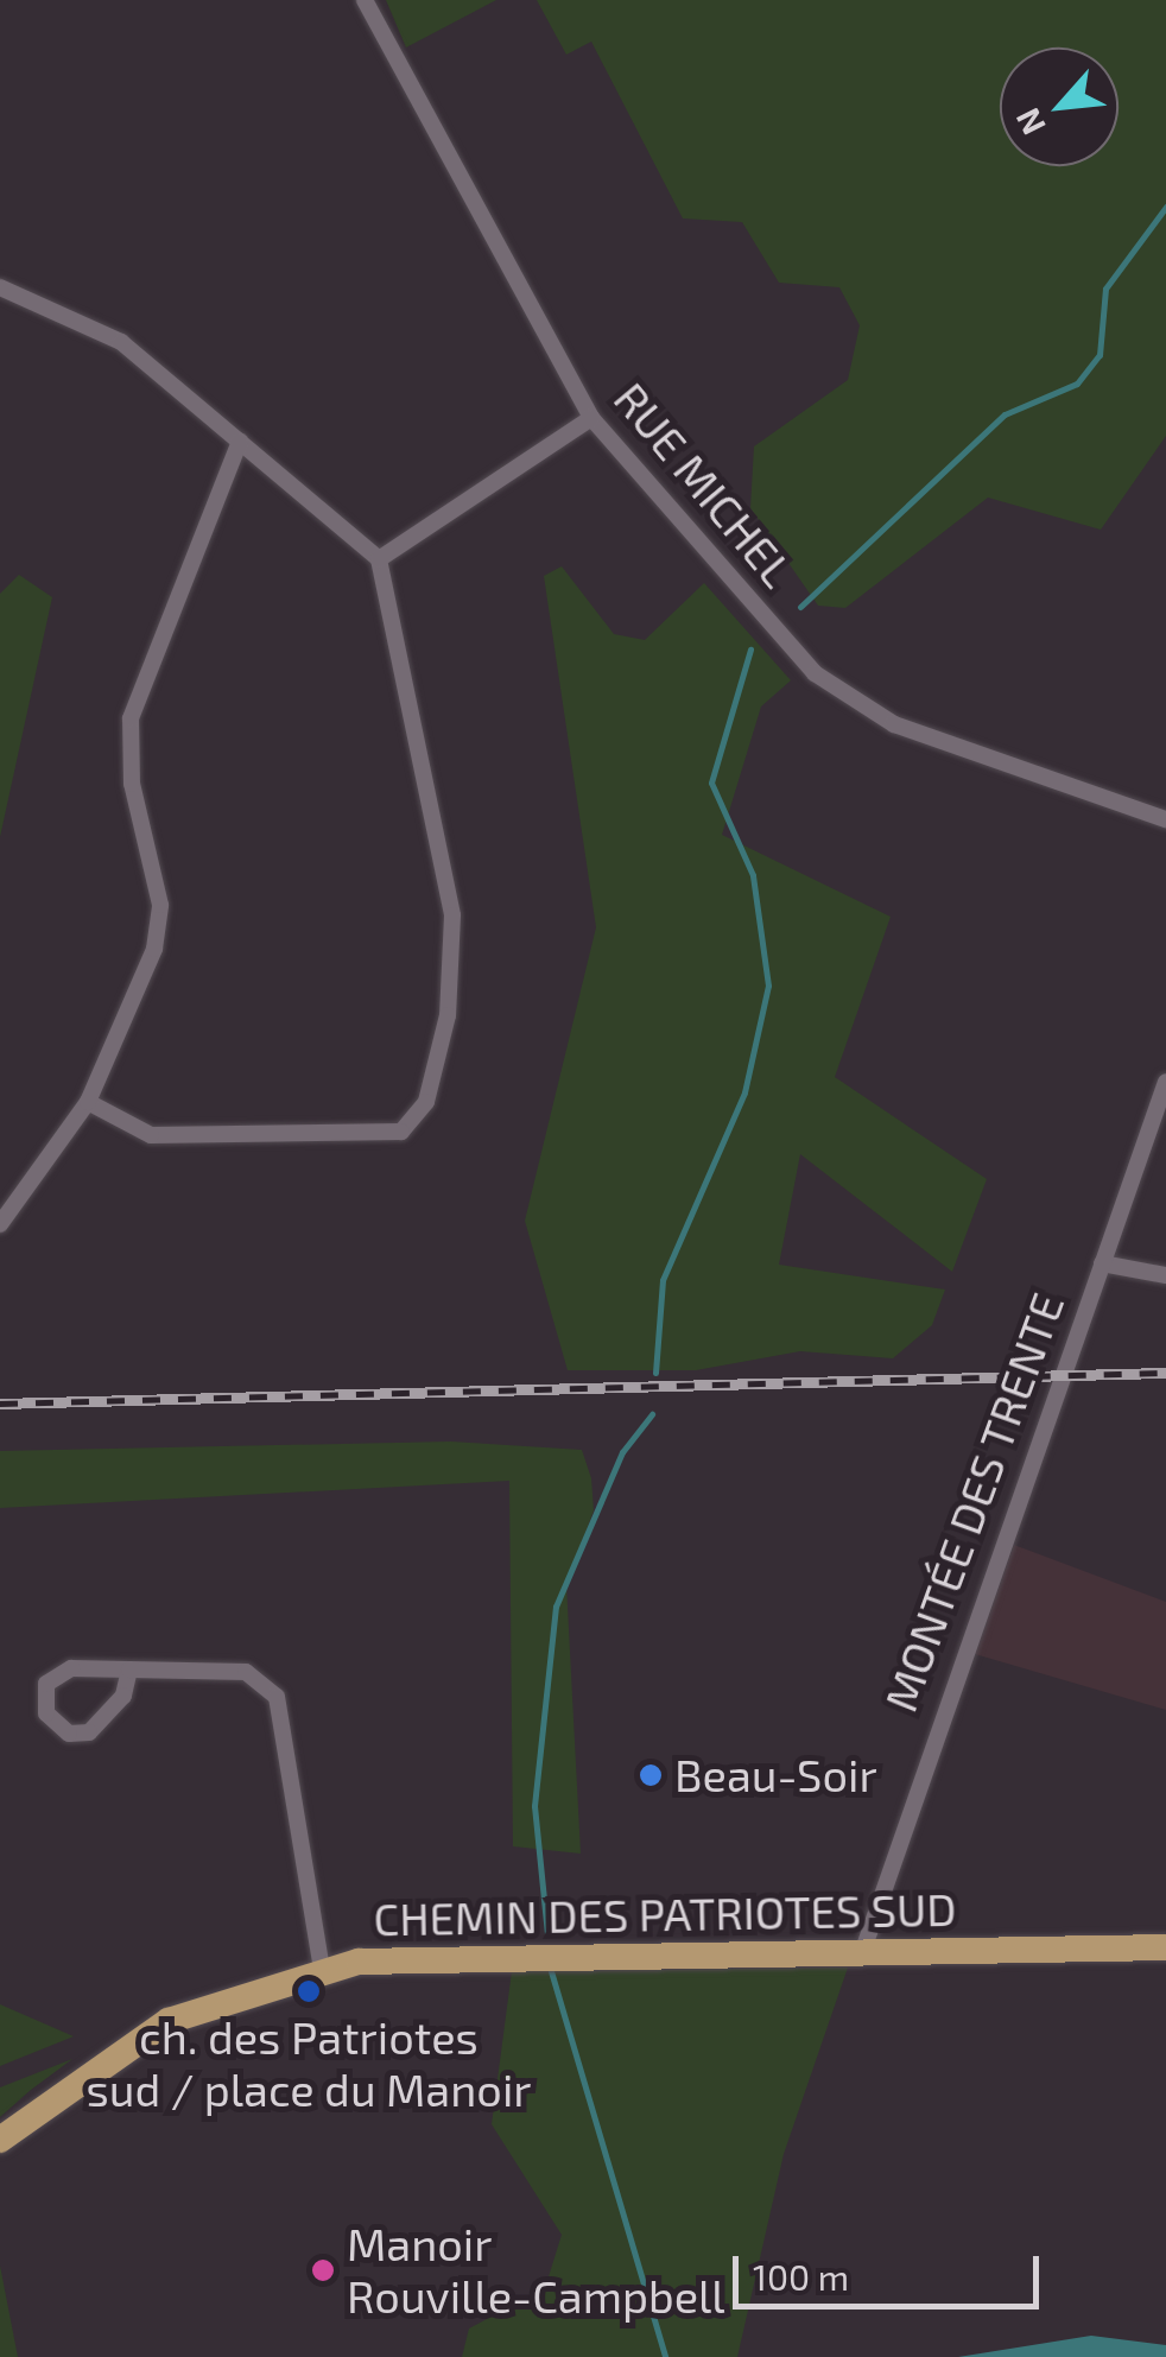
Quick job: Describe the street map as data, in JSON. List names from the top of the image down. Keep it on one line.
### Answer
{"streets":{"main road":["CHEMIN DES PATRIOTES SUD"],"street":["RUE MICHEL","MONTÉE DES TRENTE"]},"crossings":[["MONTÉE DES TRENTE","CHEMIN DES PATRIOTES SUD"]],"places":["Beau-Soir","ch. des Patriotes sud / place du Manoir","Manoir Rouville-Campbell"],"scale_bar":"100 m","north":"bottom left"}
